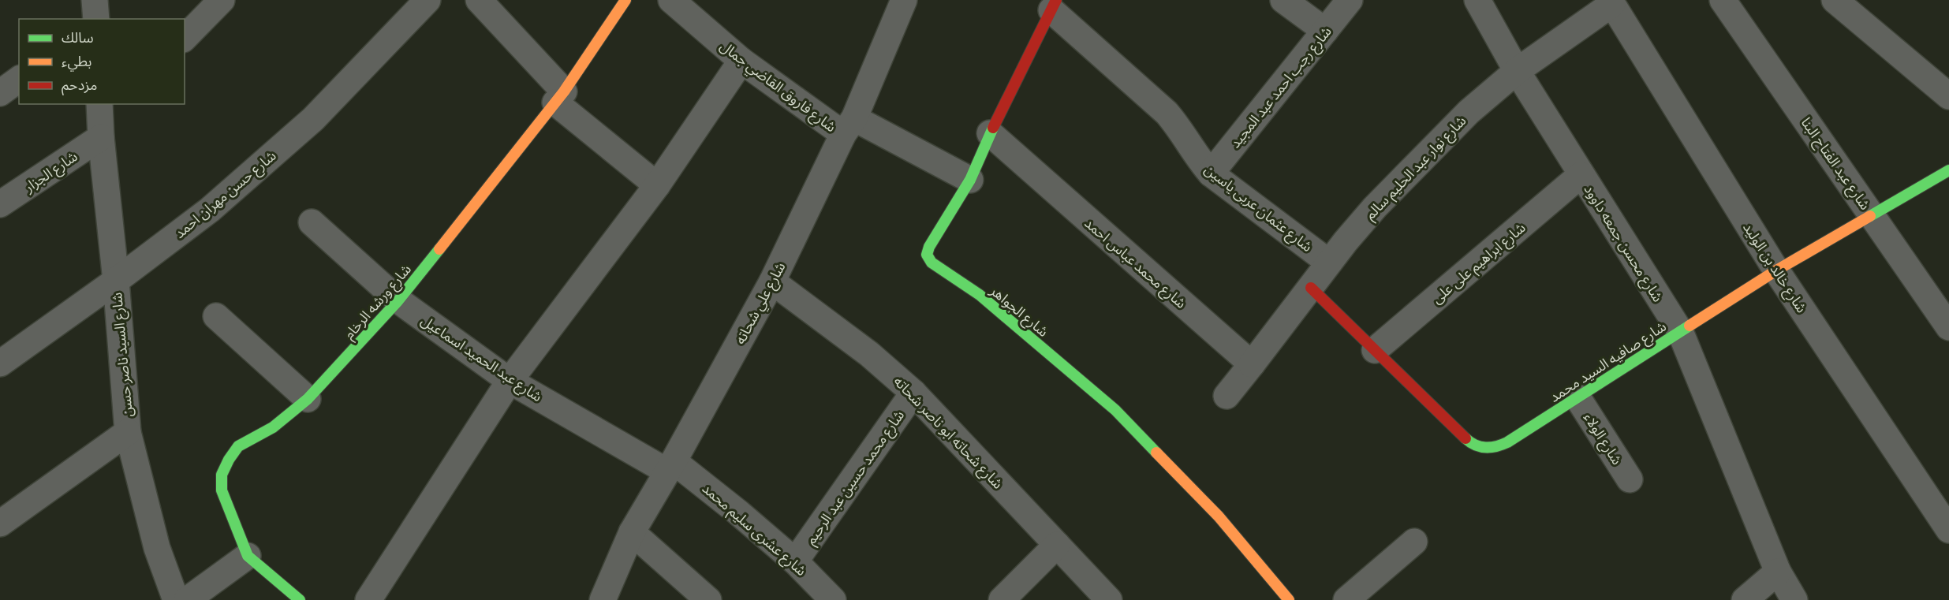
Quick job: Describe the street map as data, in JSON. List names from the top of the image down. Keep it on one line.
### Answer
{"streets":{"street":["شارع فاروق القاضي جمال","شارع رجب احمد عبد المجيد","شارع عبد الفتاح البنا","شارع نوار عبد الحليم سالم","شارع الجزار","شارع حسن مهران احمد","شارع عثمان عربى ياسين","شارع محسن جمعه داوود","شارع محمد عباس احمد","شارع ابراهيم على على","شارع خالد بن الوليد","شارع ورشه الرخام","شارع علي شحاته","شارع الجواهر","شارع السيد ناصر حسن","شارع عبد الحميد اسماعيل","شارع صافيه السيد محمد","شارع شحاته ابو ناصر شحاته","شارع الولاء","شارع محمد حسين عبد الرحيم","شارع عشرى سليم محمد"]},"crossings":[["شارع فاروق القاضي جمال","شارع علي شحاته"],["شارع فاروق القاضي جمال","شارع الجواهر"],["شارع رجب احمد عبد المجيد","شارع عثمان عربى ياسين"],["شارع عبد الفتاح البنا","شارع صافيه السيد محمد"],["شارع نوار عبد الحليم سالم","شارع عثمان عربى ياسين"],["شارع نوار عبد الحليم سالم","شارع محسن جمعه داوود"],["شارع نوار عبد الحليم سالم","شارع محمد عباس احمد"],["شارع نوار عبد الحليم سالم","شارع خالد بن الوليد"],["شارع نوار عبد الحليم سالم","شارع صافيه السيد محمد"],["شارع الجزار","شارع السيد ناصر حسن"],["شارع حسن مهران احمد","شارع السيد ناصر حسن"],["شارع عثمان عربى ياسين","شارع الجواهر"],["شارع محسن جمعه داوود","شارع ابراهيم على على"],["شارع محسن جمعه داوود","شارع صافيه السيد محمد"],["شارع محمد عباس احمد","شارع الجواهر"],["شارع ابراهيم على على","شارع صافيه السيد محمد"],["شارع خالد بن الوليد","شارع صافيه السيد محمد"],["شارع ورشه الرخام","شارع عبد الحميد اسماعيل"],["شارع علي شحاته","شارع عبد الحميد اسماعيل"],["شارع علي شحاته","شارع شحاته ابو ناصر شحاته"],["شارع علي شحاته","شارع عشرى سليم محمد"],["شارع عبد الحميد اسماعيل","شارع عشرى سليم محمد"],["شارع صافيه السيد محمد","شارع الولاء"],["شارع شحاته ابو ناصر شحاته","شارع محمد حسين عبد الرحيم"],["شارع محمد حسين عبد الرحيم","شارع عشرى سليم محمد"]],"legend":["سالك","بطيء","مزدحم"]}
